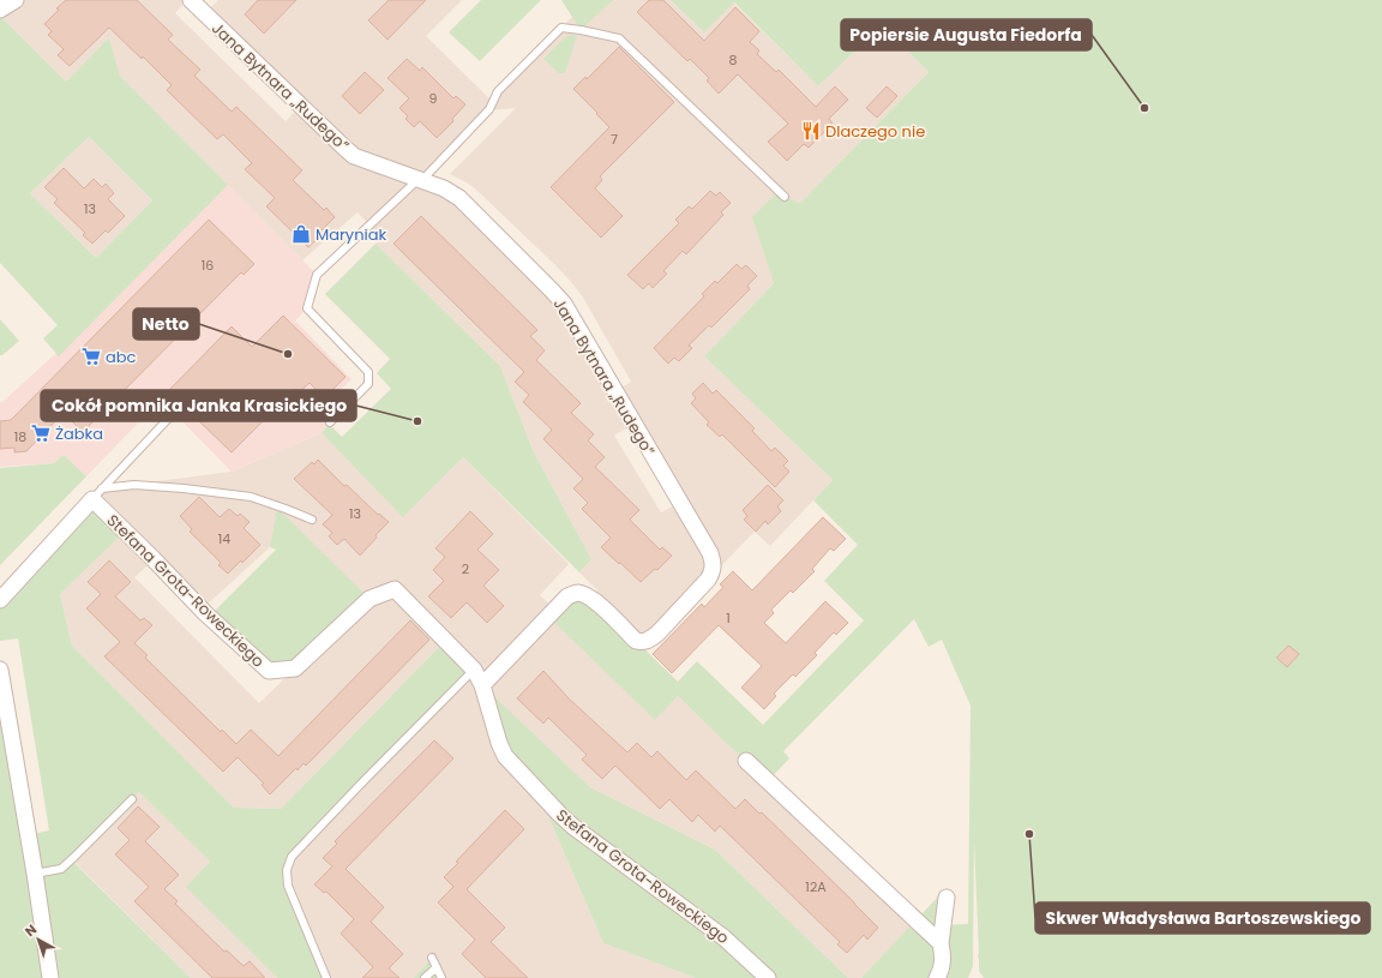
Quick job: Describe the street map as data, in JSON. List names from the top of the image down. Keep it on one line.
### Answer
{"streets":{"street":["Jana Bytnara „Rudego”","Stefana Grota-Roweckiego"]},"crossings":[["Jana Bytnara „Rudego”","Stefana Grota-Roweckiego"]],"places":{"other":["Popiersie Augusta Fiedorfa","Netto","Cokół pomnika Janka Krasickiego","Skwer Władysława Bartoszewskiego"],"restaurant":["Dlaczego nie"],"shop":["Maryniak"],"supermarket":["abc","Żabka"]},"house_numbers":["8","9","7","13","16","18","13","14","2","1","12A"],"north":"top left"}
